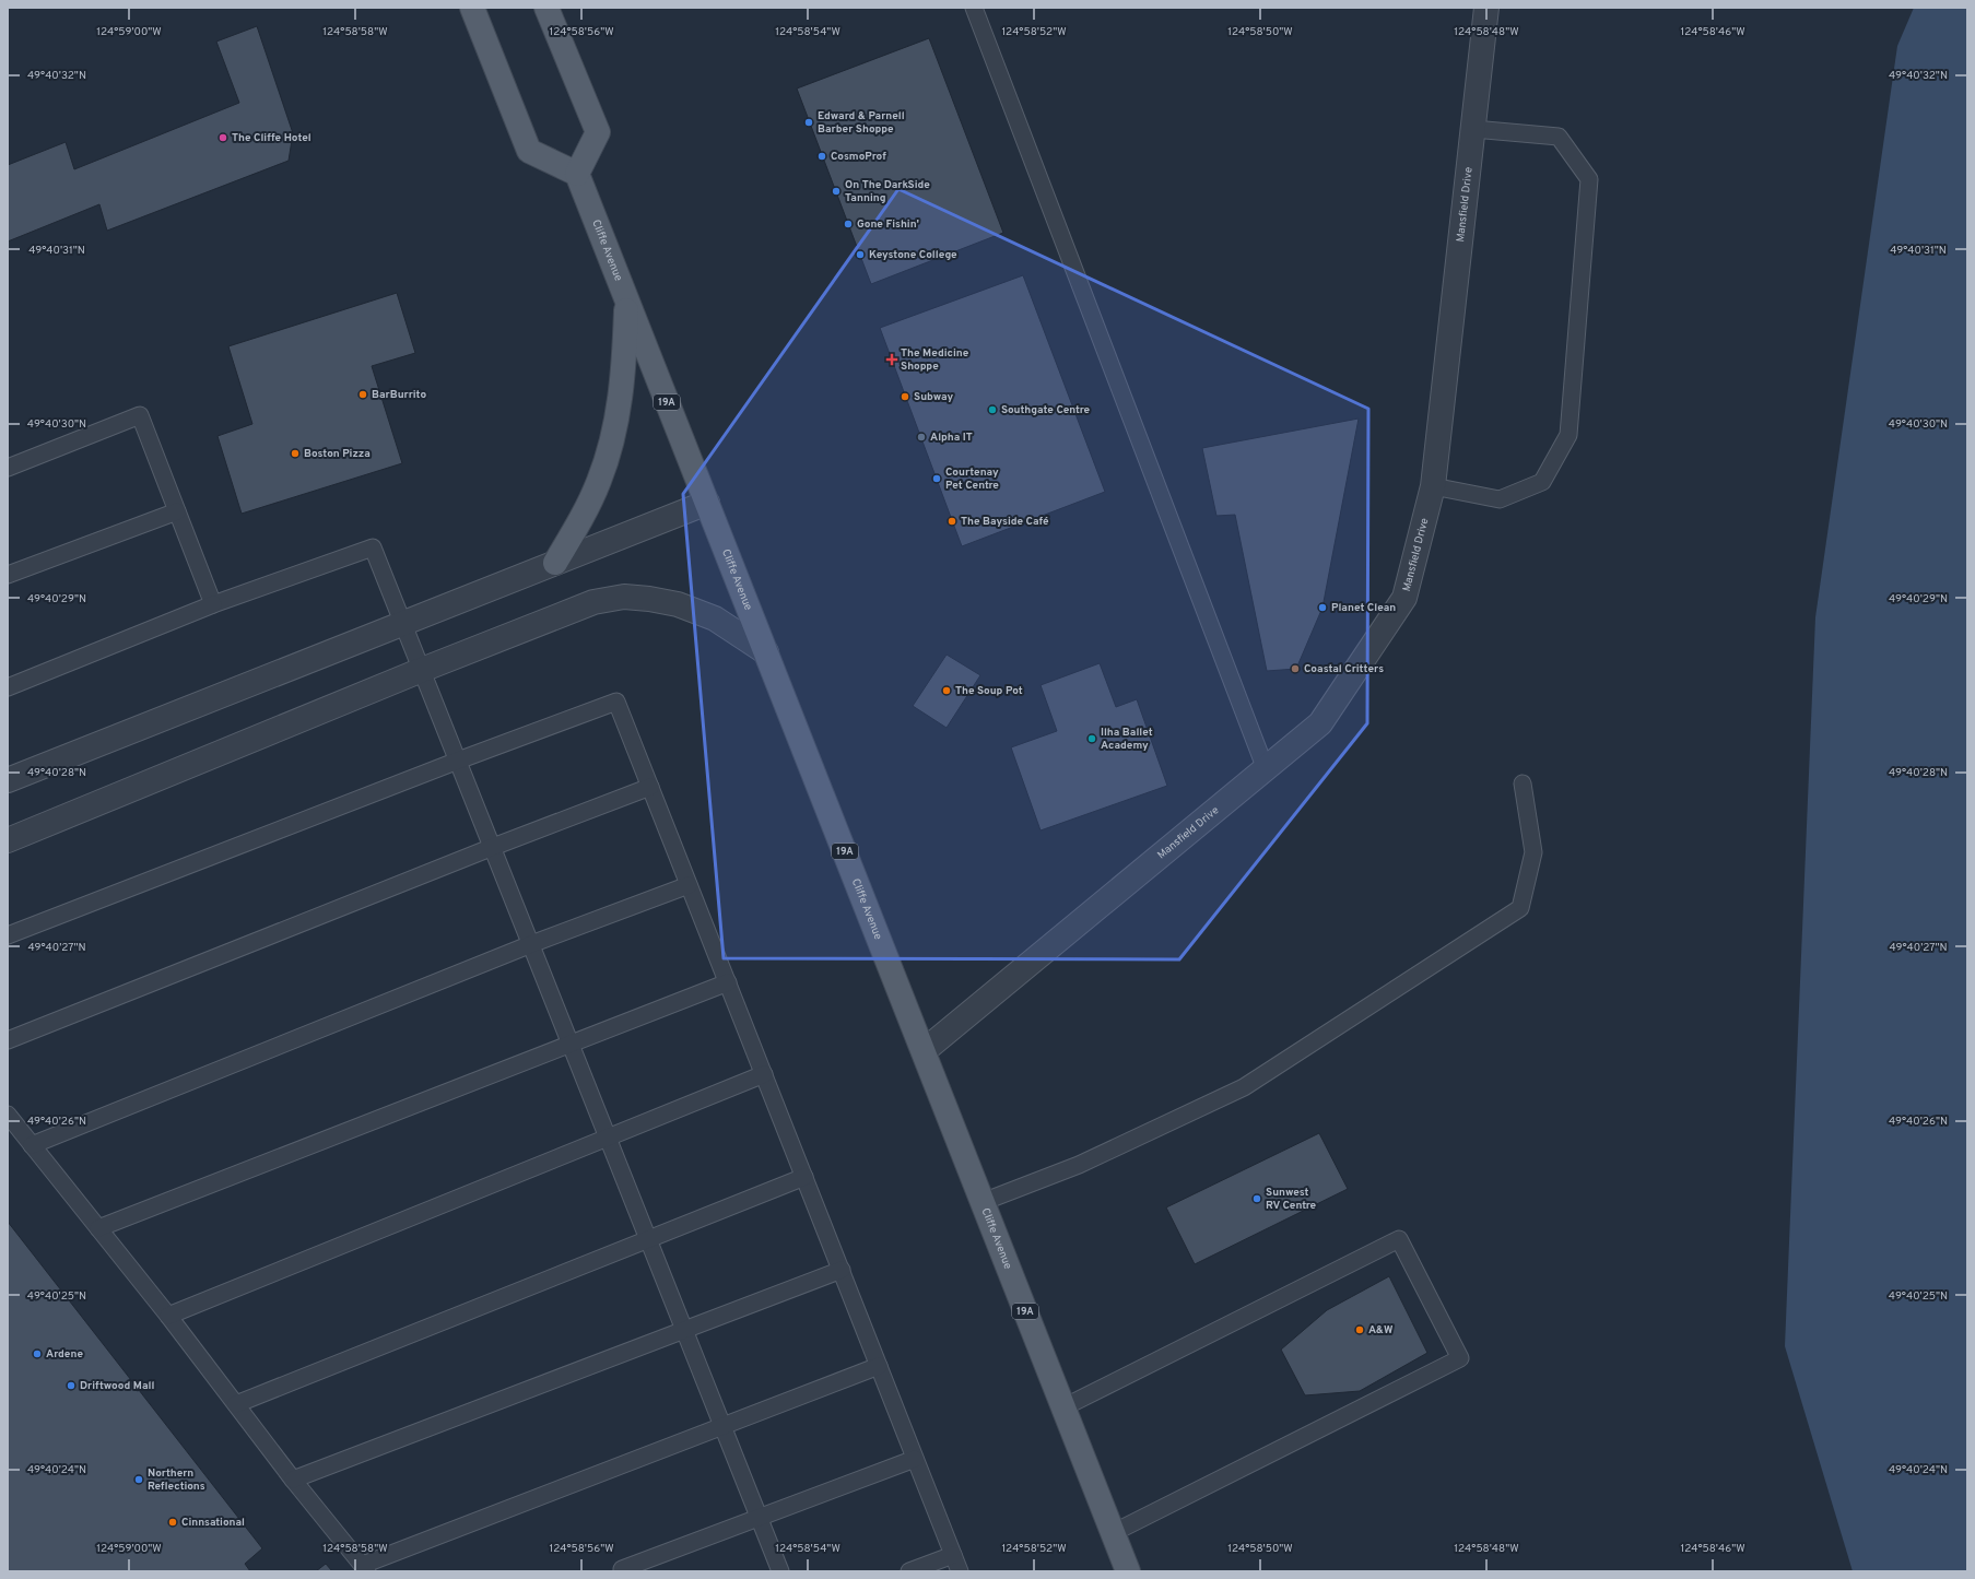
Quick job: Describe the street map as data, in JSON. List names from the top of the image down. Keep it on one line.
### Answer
{"streets":{"main road":["Cliffe Avenue","19A"],"street":["Mansfield Drive"]},"crossings":[["Mansfield Drive","Cliffe Avenue"]],"places":{"other":["Edward & Parnell Barber Shoppe","The Cliffe Hotel","CosmoProf","On The DarkSide Tanning","Gone Fishin'","Keystone College","BarBurrito","Subway","Southgate Centre","Alpha IT","Boston Pizza","Courtenay Pet Centre","The Bayside Café","Planet Clean","Coastal Critters","The Soup Pot","Ilha Ballet Academy","Sunwest RV Centre","A&W","Ardene","Driftwood Mall","Northern Reflections","Cinnsational"],"health":["The Medicine Shoppe"]},"coordinates":["124°59'00\"W","124°58'58\"W","124°58'56\"W","124°58'54\"W","124°58'52\"W","124°58'50\"W","124°58'48\"W","124°58'46\"W","49°40'32\"N","49°40'31\"N","49°40'30\"N","49°40'29\"N","49°40'28\"N","49°40'27\"N","49°40'26\"N","49°40'25\"N","49°40'24\"N"]}
